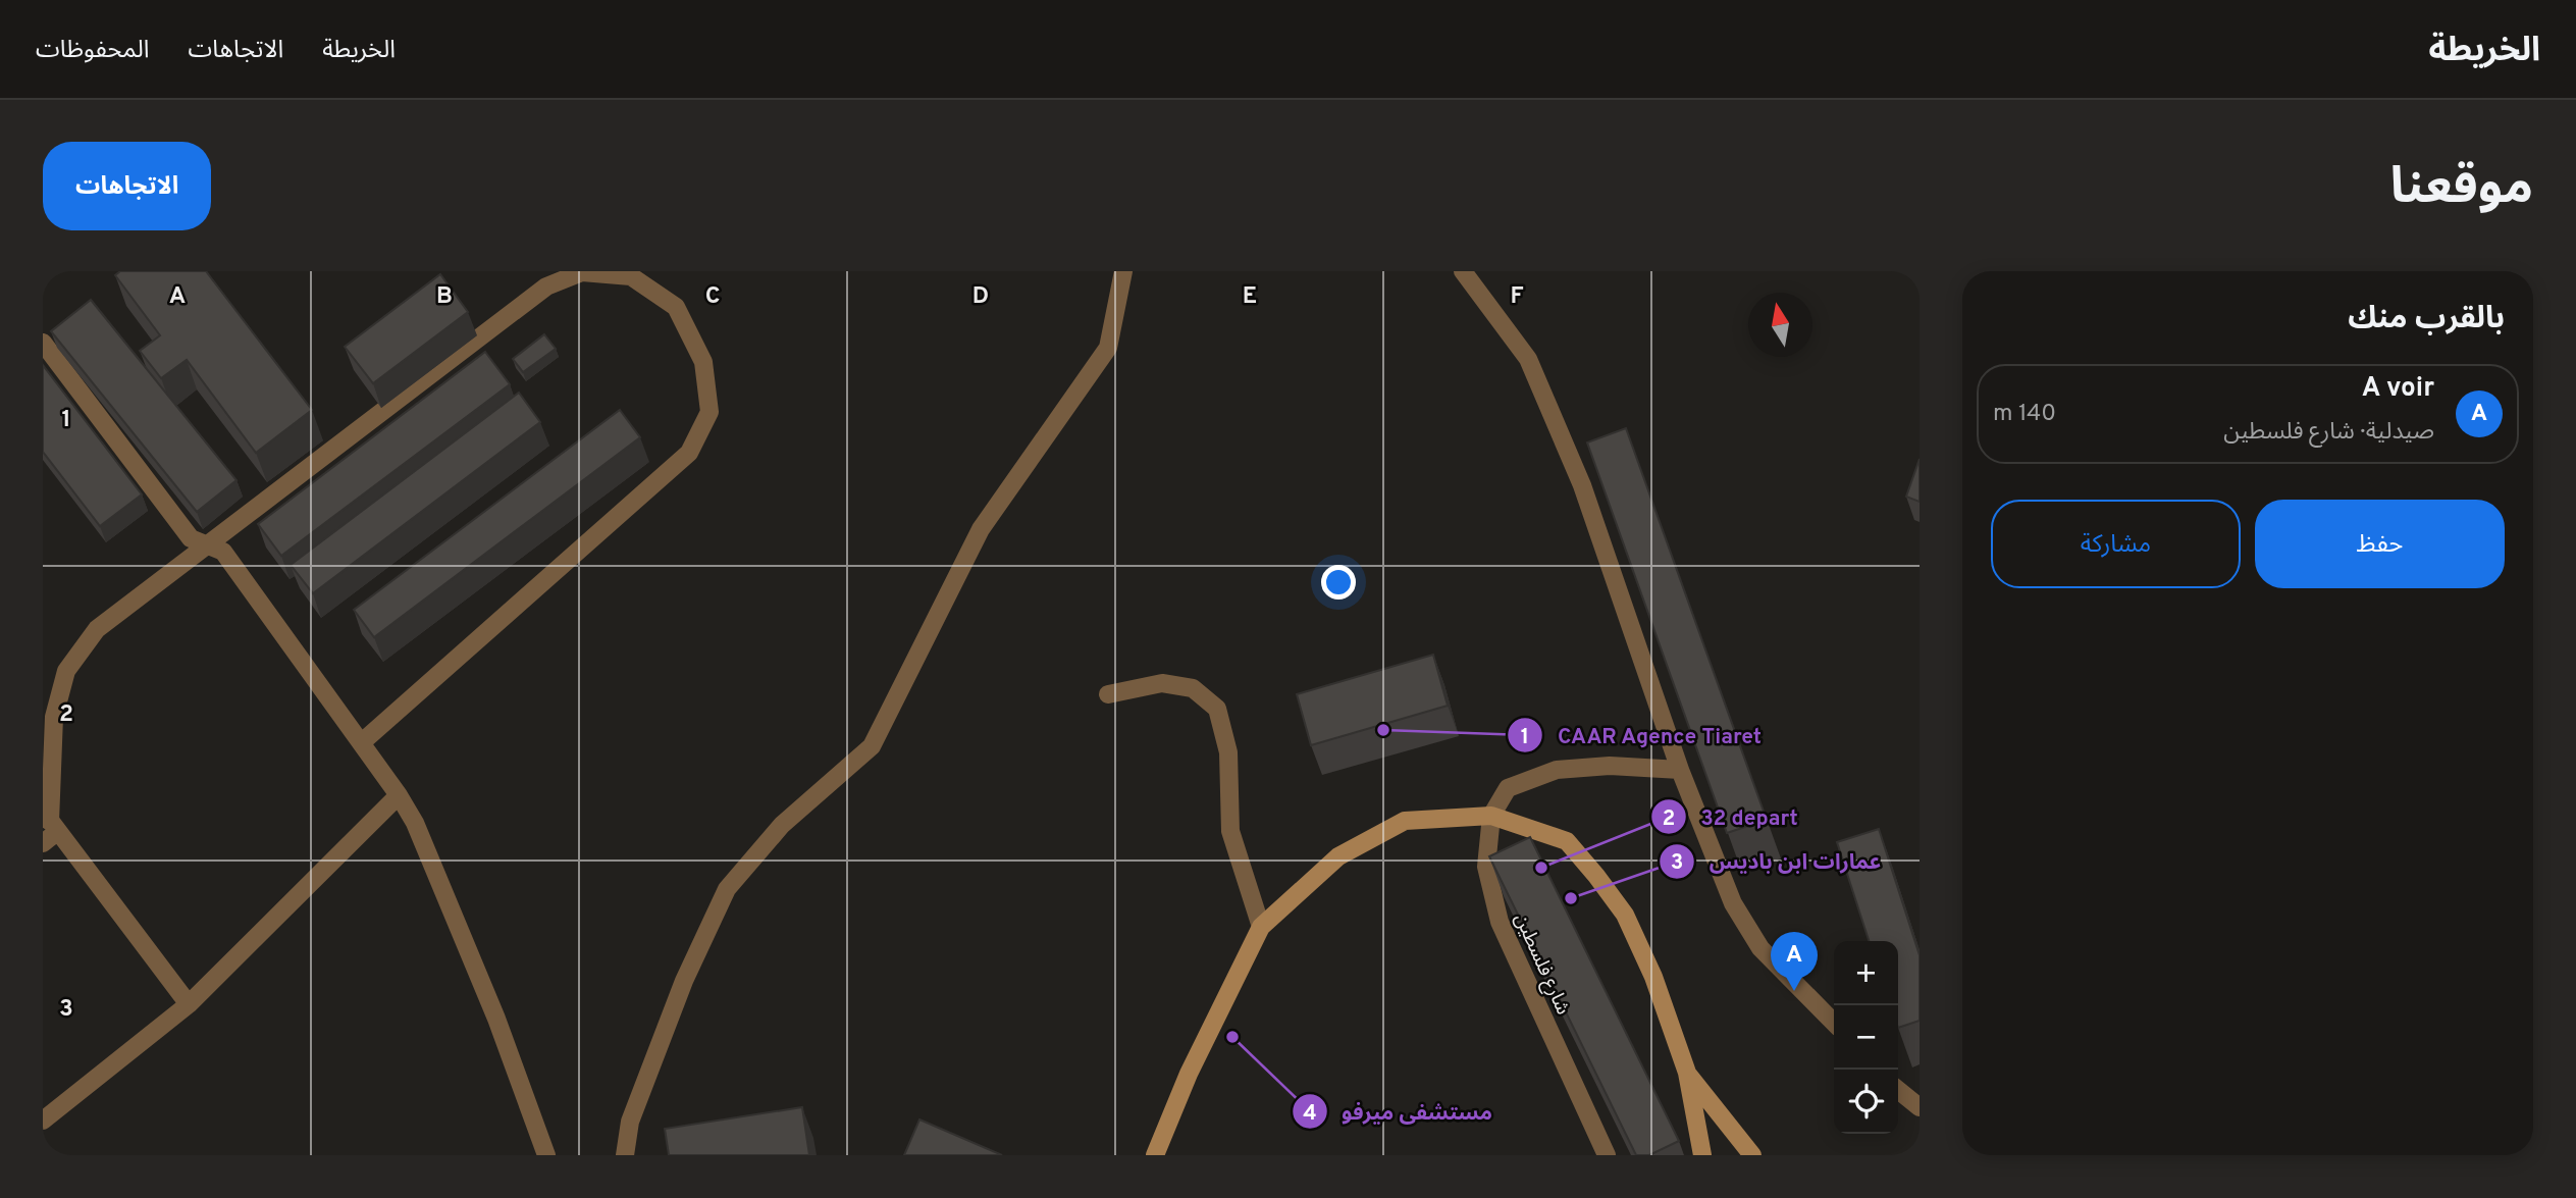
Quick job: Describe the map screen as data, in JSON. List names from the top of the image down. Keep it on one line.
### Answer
{"streets":{"street":["شارع فلسطين"]},"places":["CAAR Agence Tiaret","32 depart","عمارات ابن باديس","مستشفى ميرفو"],"north":"top","page":{"header":"الخريطة","nav":["الخريطة","الاتجاهات","المحفوظات"],"title":"موقعنا","buttons":["الاتجاهات",["حفظ","مشاركة"]],"heading":"بالقرب منك","list":[{"mark":"A","name":"A voir","note":"صيدلية · شارع فلسطين","value":"140 m"}],"pins":"A","map_buttons":["+","−"]},"grid":{"columns":["A","B","C","D","E","F"],"rows":["1","2","3"]}}
